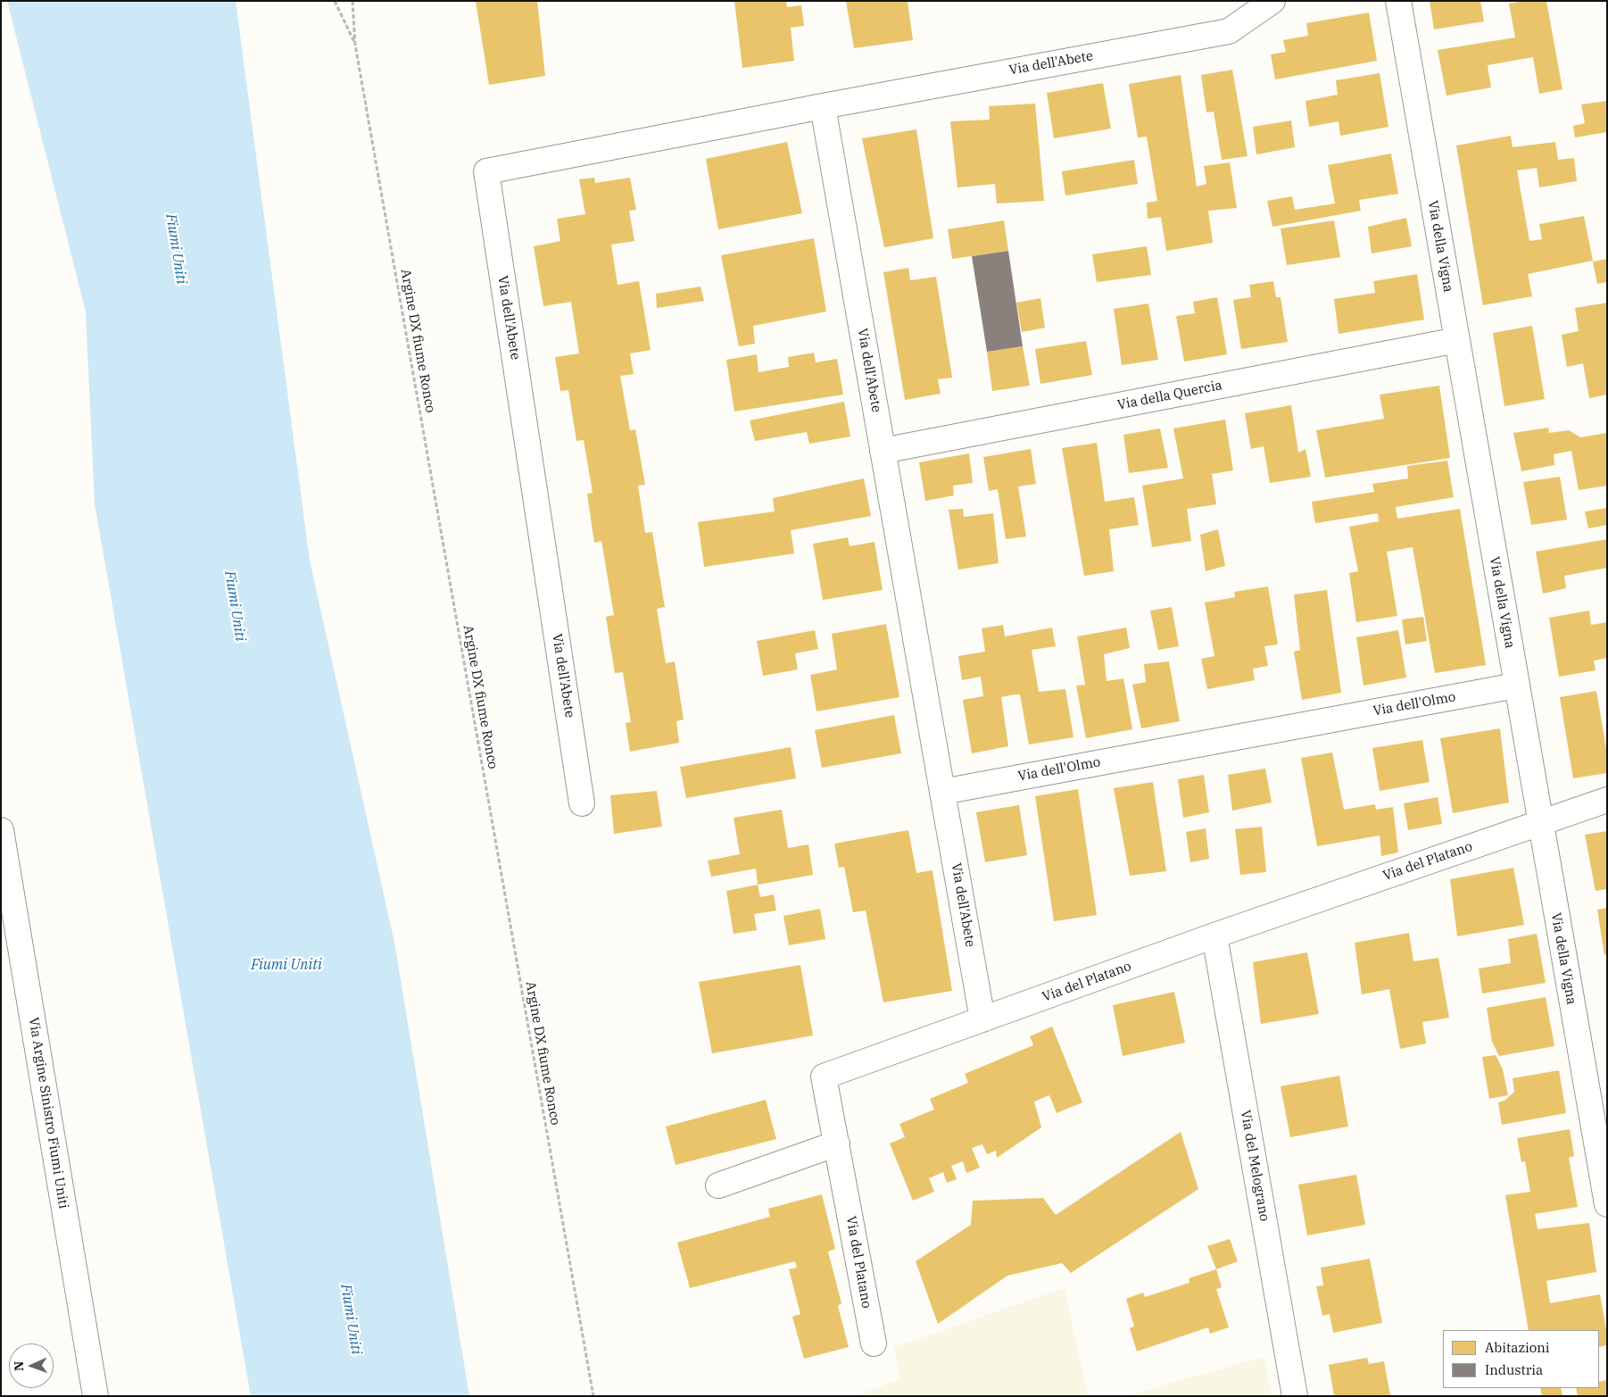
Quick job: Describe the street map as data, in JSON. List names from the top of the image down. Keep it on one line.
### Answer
{"streets":{"street":["Via dell'Abete","Via della Vigna","Via della Quercia","Via dell'Olmo","Via del Platano","Via Argine Sinistro Fiumi Uniti","Via del Melograno"],"path":["Argine DX fiume Ronco"]},"crossings":[["Via dell'Abete","Via della Quercia"],["Via dell'Abete","Via dell'Olmo"],["Via dell'Abete","Via del Platano"],["Via della Vigna","Via della Quercia"],["Via della Vigna","Via dell'Olmo"],["Via della Vigna","Via del Platano"],["Via del Platano","Via del Melograno"]],"water":["Fiumi Uniti"],"legend":["Abitazioni","Industria"],"north":"left"}
